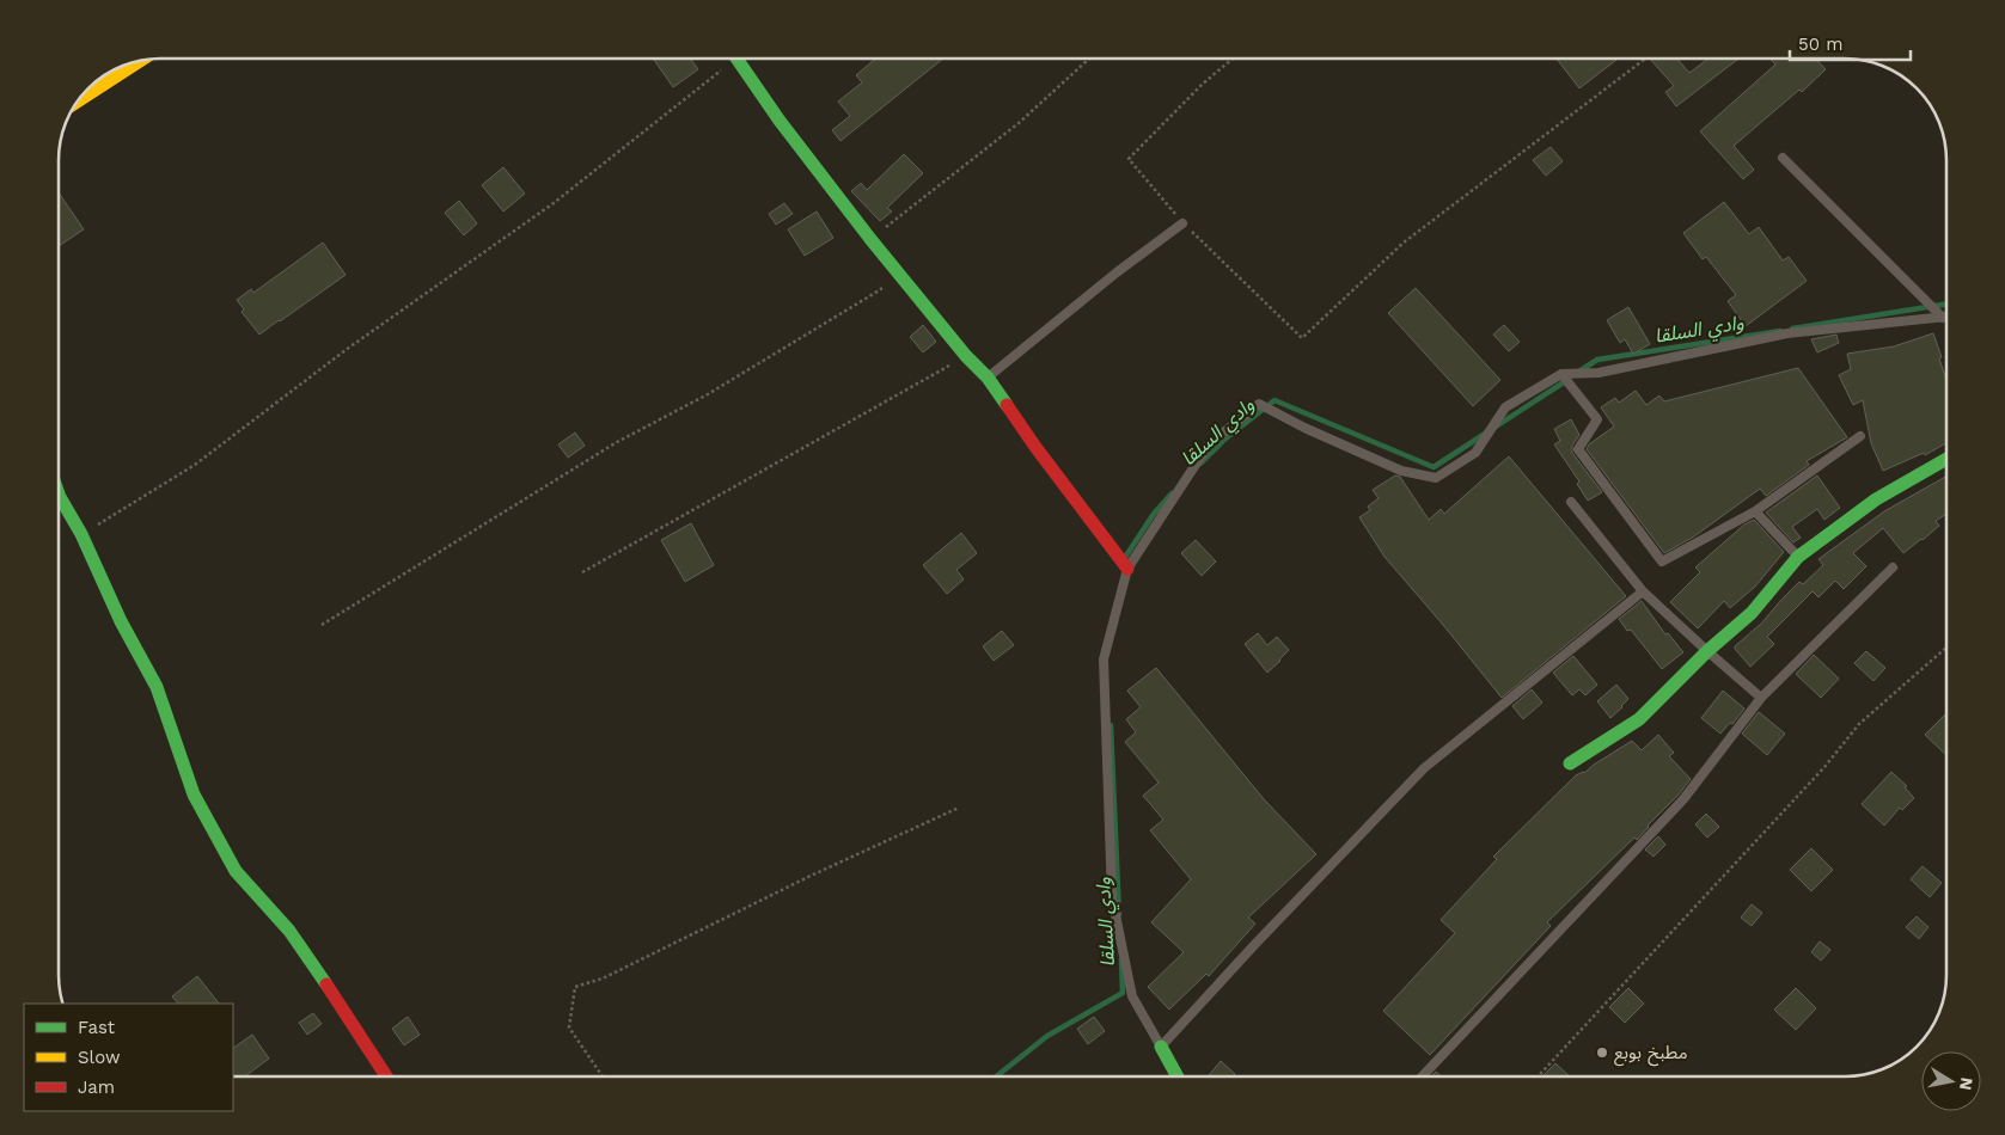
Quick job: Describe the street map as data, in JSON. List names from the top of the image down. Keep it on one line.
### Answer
{"water":["وادي السلقا"],"places":["مطبخ بوبع"],"legend":["Fast","Slow","Jam"],"scale_bar":"50 m","north":"right"}
